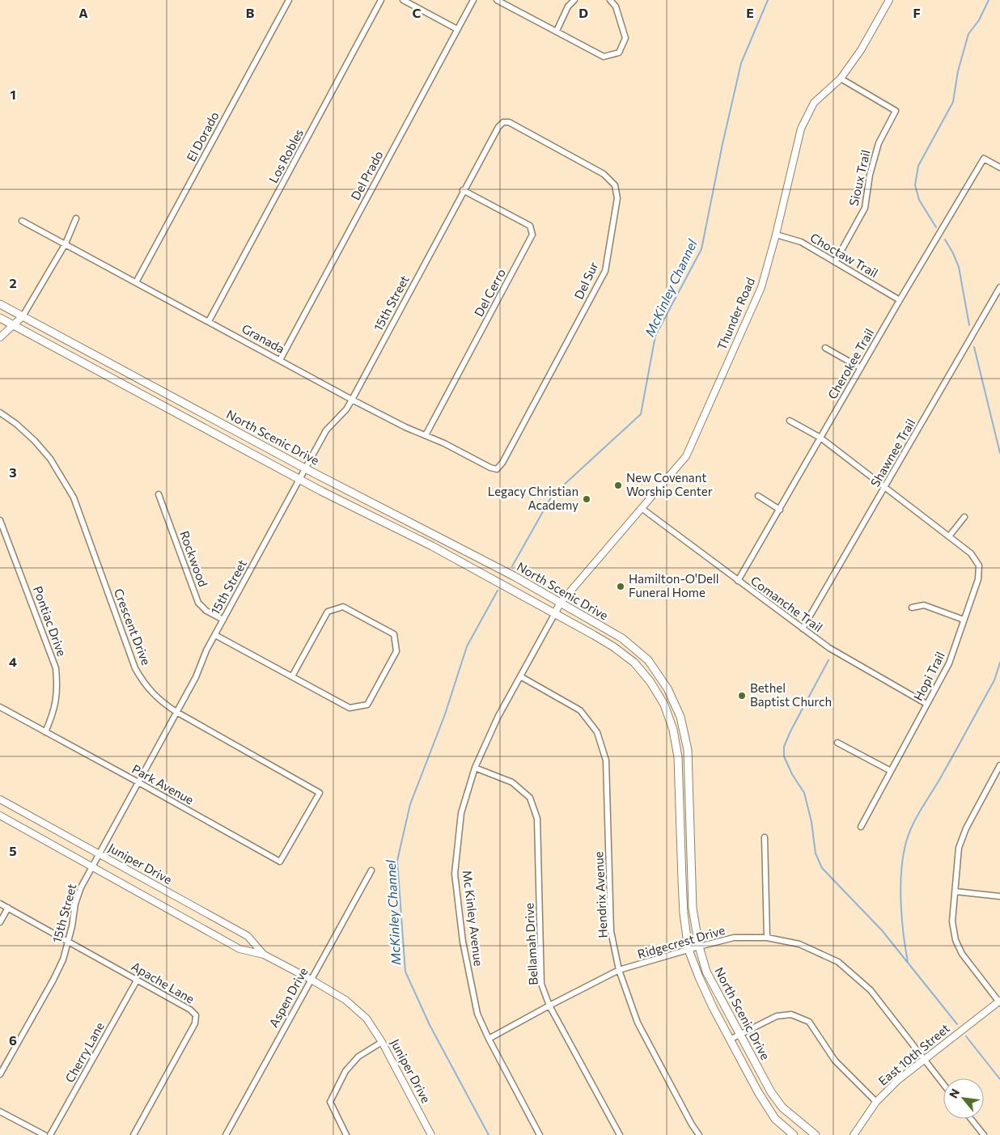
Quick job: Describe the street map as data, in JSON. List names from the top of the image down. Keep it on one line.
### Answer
{"streets":{"main road":["North Scenic Drive"],"street":["El Dorado","Los Robles","Del Prado","Sioux Trail","Choctaw Trail","Del Sur","Del Cerro","15th Street","Thunder Road","Granada","Cherokee Trail","Shawnee Trail","Rockwood","Comanche Trail","Pontiac Drive","Crescent Drive","Hopi Trail","Park Avenue","Juniper Drive","Hendrix Avenue","Mc Kinley Avenue","Ridgecrest Drive","Bellamah Drive","Apache Lane","Aspen Drive","Cherry Lane","East 10th Street"]},"crossings":[["El Dorado","Granada"],["Los Robles","Granada"],["Del Prado","Granada"],["Sioux Trail","Choctaw Trail"],["Sioux Trail","Thunder Road"],["Choctaw Trail","Thunder Road"],["Choctaw Trail","Cherokee Trail"],["Del Sur","15th Street"],["Del Sur","Granada"],["Del Cerro","15th Street"],["Del Cerro","Granada"],["15th Street","Granada"],["15th Street","North Scenic Drive"],["15th Street","Rockwood"],["15th Street","Crescent Drive"],["15th Street","Park Avenue"],["15th Street","Juniper Drive"],["15th Street","Apache Lane"],["Thunder Road","North Scenic Drive"],["Thunder Road","Comanche Trail"],["Thunder Road","Mc Kinley Avenue"],["Cherokee Trail","Comanche Trail"],["Cherokee Trail","Hopi Trail"],["North Scenic Drive","Mc Kinley Avenue"],["North Scenic Drive","Ridgecrest Drive"],["Shawnee Trail","Comanche Trail"],["Shawnee Trail","Hopi Trail"],["Comanche Trail","Hopi Trail"],["Pontiac Drive","Park Avenue"],["Crescent Drive","Park Avenue"],["Juniper Drive","Aspen Drive"],["Hendrix Avenue","Mc Kinley Avenue"],["Hendrix Avenue","Ridgecrest Drive"],["Mc Kinley Avenue","Ridgecrest Drive"],["Mc Kinley Avenue","Bellamah Drive"],["Ridgecrest Drive","Bellamah Drive"],["Ridgecrest Drive","East 10th Street"],["Apache Lane","Cherry Lane"]],"water":["McKinley Channel"],"places":["New Covenant Worship Center","Legacy Christian Academy","Hamilton-O'Dell Funeral Home","Bethel Baptist Church"],"north":"top left","grid":{"columns":["A","B","C","D","E","F"],"rows":["1","2","3","4","5","6"]}}
